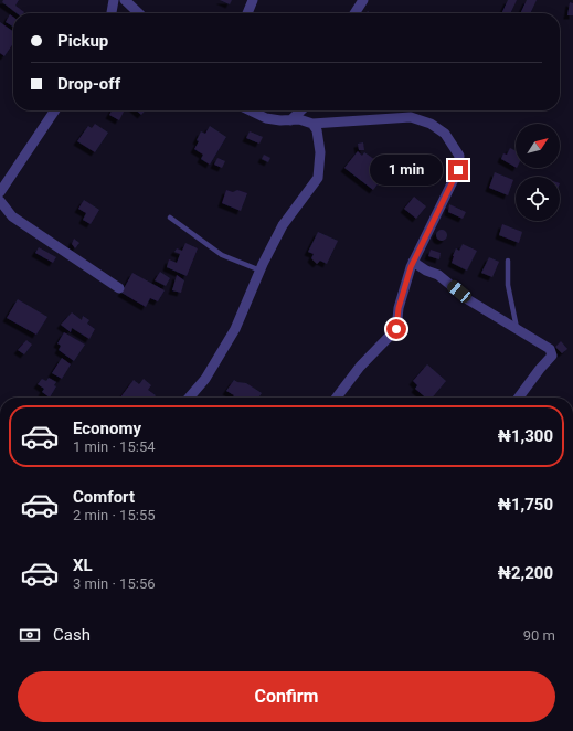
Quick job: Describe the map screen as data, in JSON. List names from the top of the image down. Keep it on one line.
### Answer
{"north":"top right","page":{"banner":["Pickup","Drop-off"],"bubble":"1 min","list":[{"name":"Economy","note":"1 min · 15:54","value":"₦1,300"},{"name":"Comfort","note":"2 min · 15:55","value":"₦1,750"},{"name":"XL","note":"3 min · 15:56","value":"₦2,200"}],"pay":["Cash","90 m"],"buttons":"Confirm"}}
